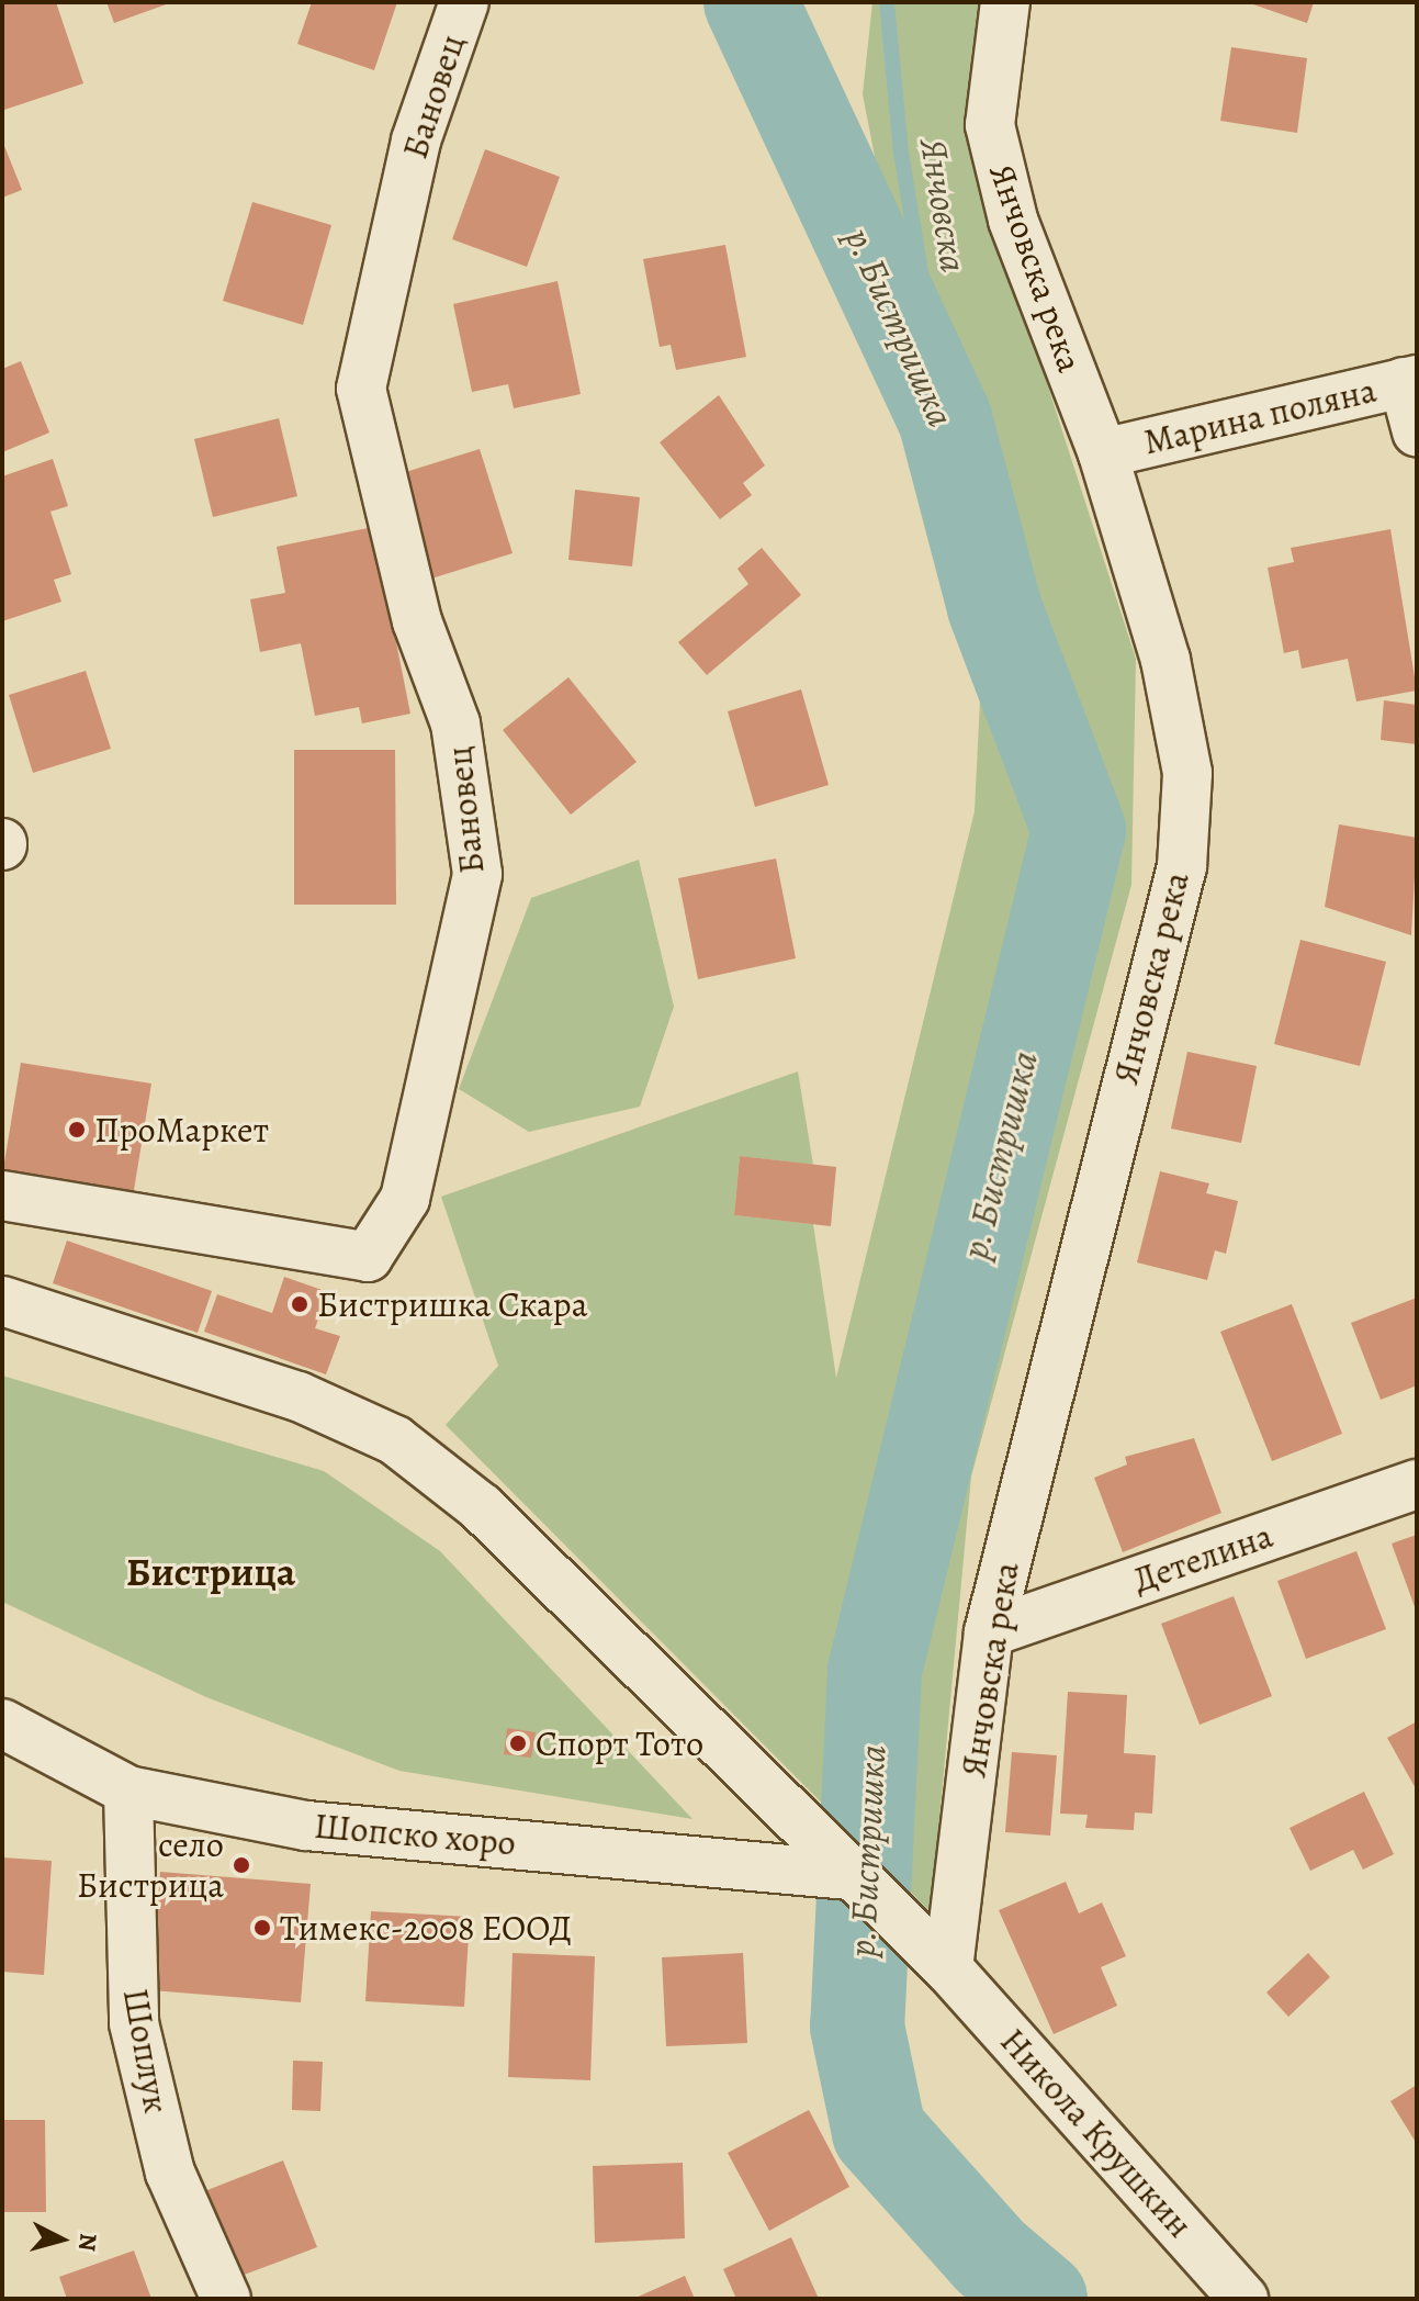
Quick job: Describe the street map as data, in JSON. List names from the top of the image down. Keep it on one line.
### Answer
{"streets":{"street":["Бановец","Янчовска река","Марина поляна","Детелина","Шопско хоро","Шоплук","Никола Крушкин"]},"crossings":[["Янчовска река","Марина поляна"],["Янчовска река","Детелина"],["Янчовска река","Никола Крушкин"],["Шопско хоро","Шоплук"],["Шопско хоро","Никола Крушкин"]],"districts":["Бистрица"],"water":["Янчовска","р. Бистришка"],"places":["ПроМаркет","Бистришка Скара","Спорт Тото","село Бистрица","Тимекс-2008 ЕООД"],"north":"right"}
